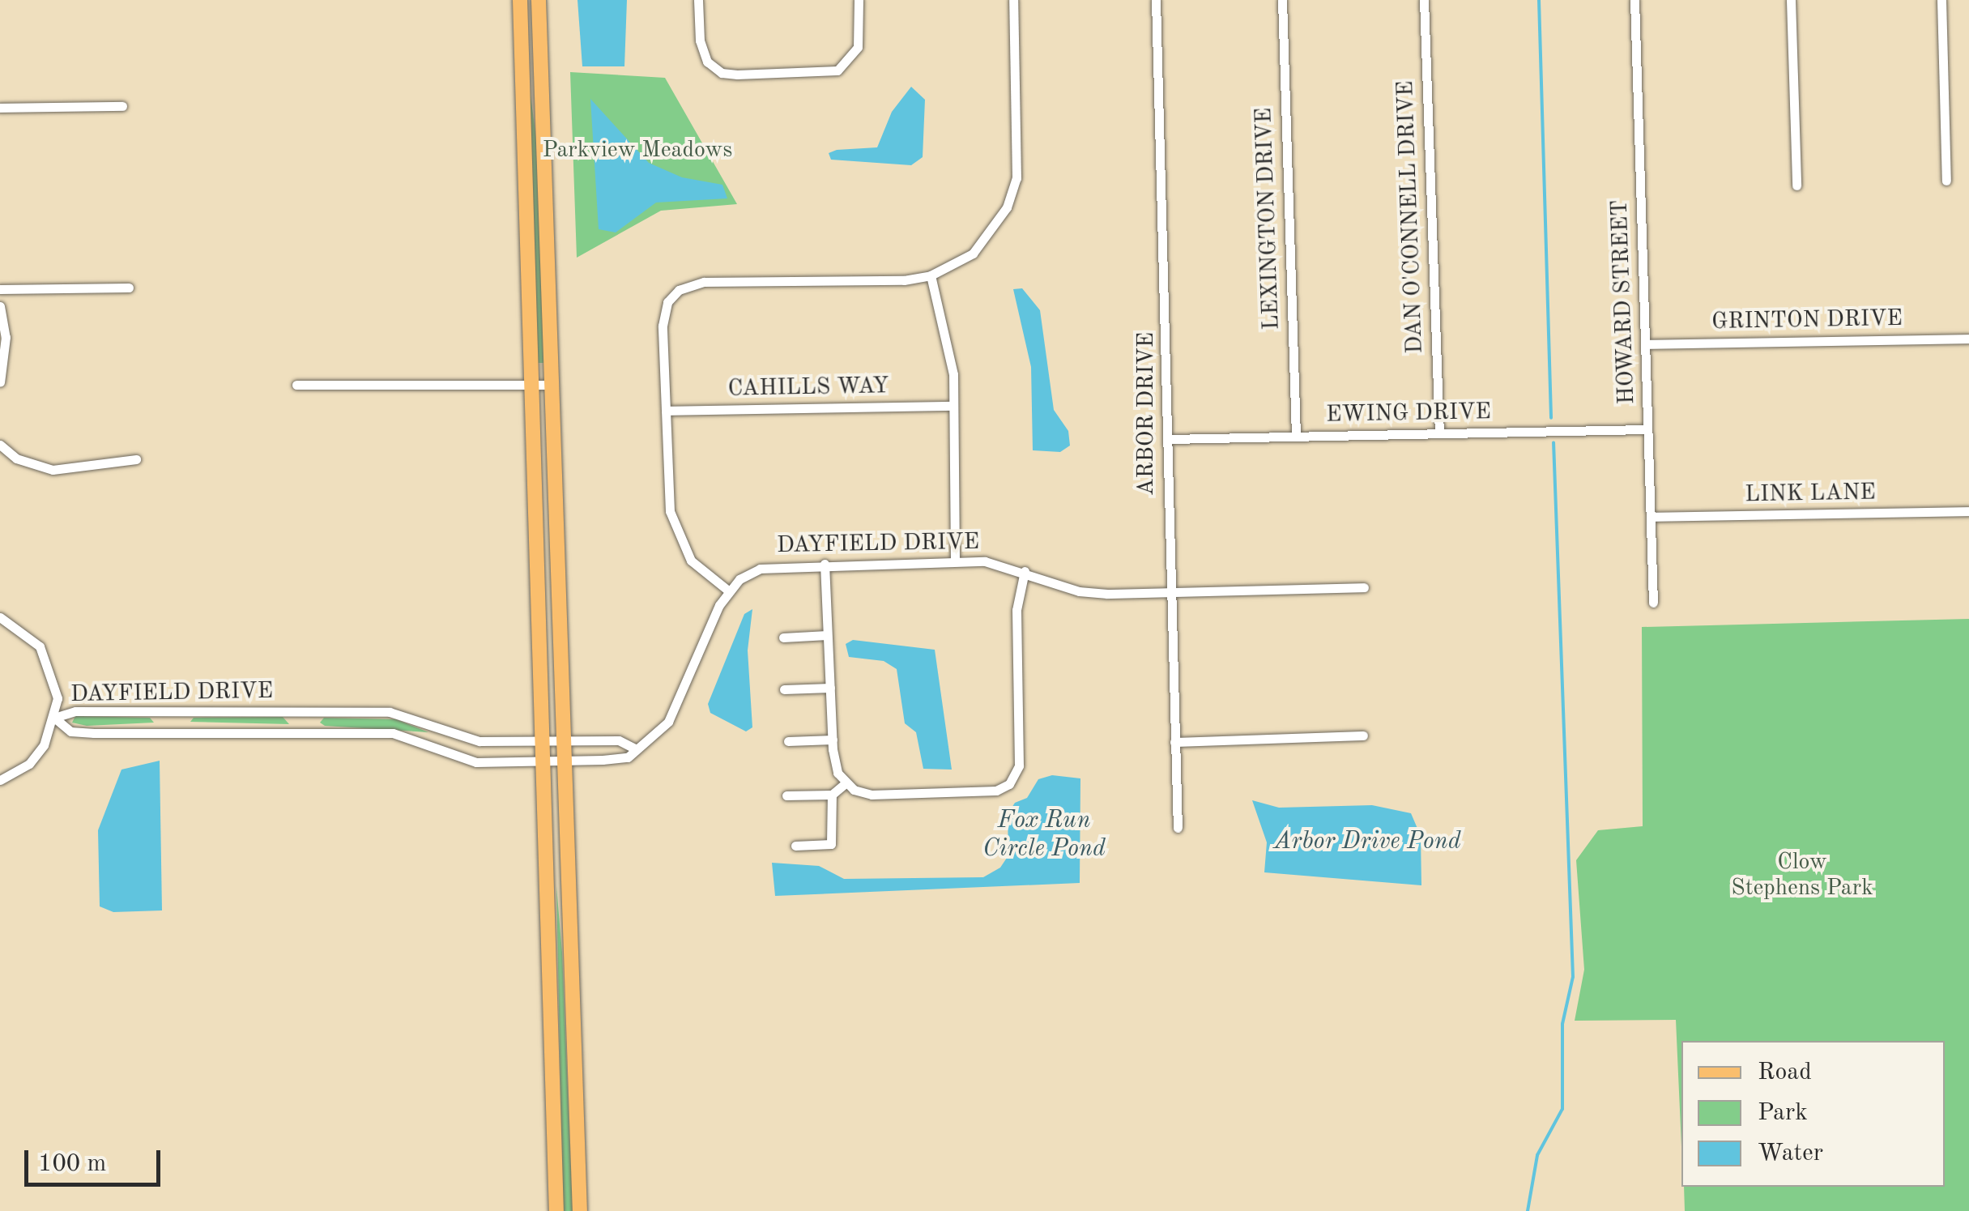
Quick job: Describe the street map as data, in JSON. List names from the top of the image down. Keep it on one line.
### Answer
{"streets":{"street":["DAN O'CONNELL DRIVE","LEXINGTON DRIVE","HOWARD STREET","GRINTON DRIVE","CAHILLS WAY","ARBOR DRIVE","EWING DRIVE","LINK LANE","DAYFIELD DRIVE"]},"crossings":[["DAN O'CONNELL DRIVE","EWING DRIVE"],["LEXINGTON DRIVE","EWING DRIVE"],["HOWARD STREET","GRINTON DRIVE"],["HOWARD STREET","EWING DRIVE"],["HOWARD STREET","LINK LANE"],["ARBOR DRIVE","EWING DRIVE"],["ARBOR DRIVE","DAYFIELD DRIVE"]],"water":["Fox Run Circle Pond","Arbor Drive Pond"],"parks":["Parkview Meadows","Clow Stephens Park"],"legend":["Road","Park","Water"],"scale_bar":"100 m"}
